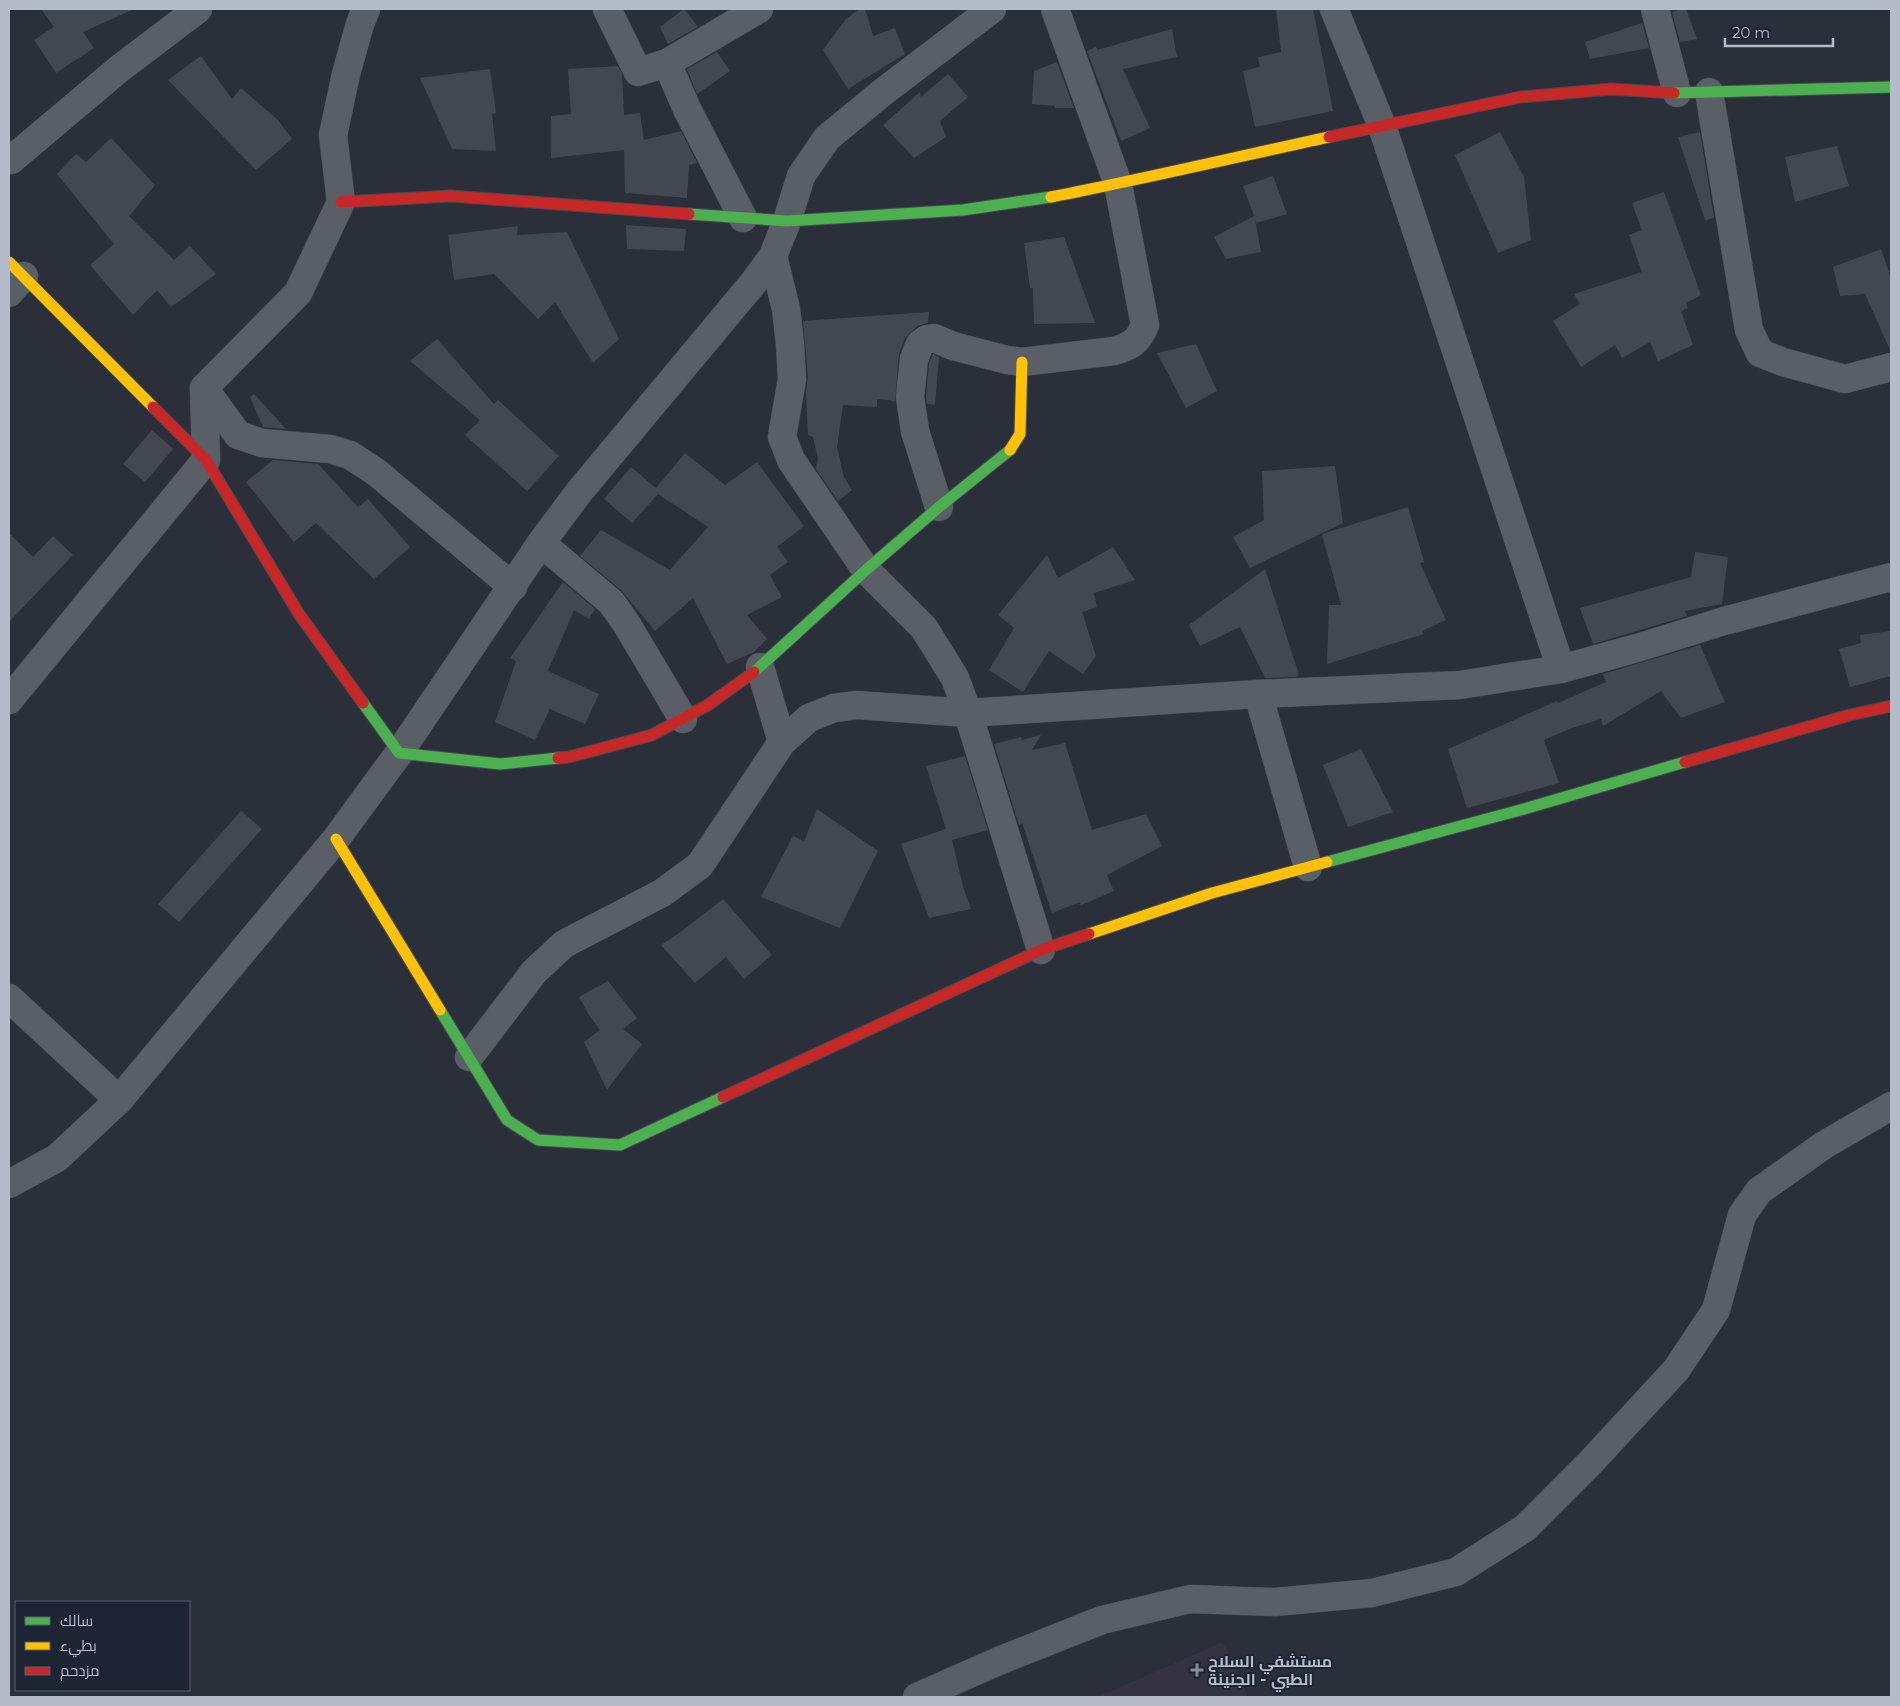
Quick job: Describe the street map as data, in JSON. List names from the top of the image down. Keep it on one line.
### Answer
{"places":{"health":["مستشفي السلاح الطبي - الجنينة"]},"legend":["سالك","بطيء","مزدحم"],"scale_bar":"20 m"}
